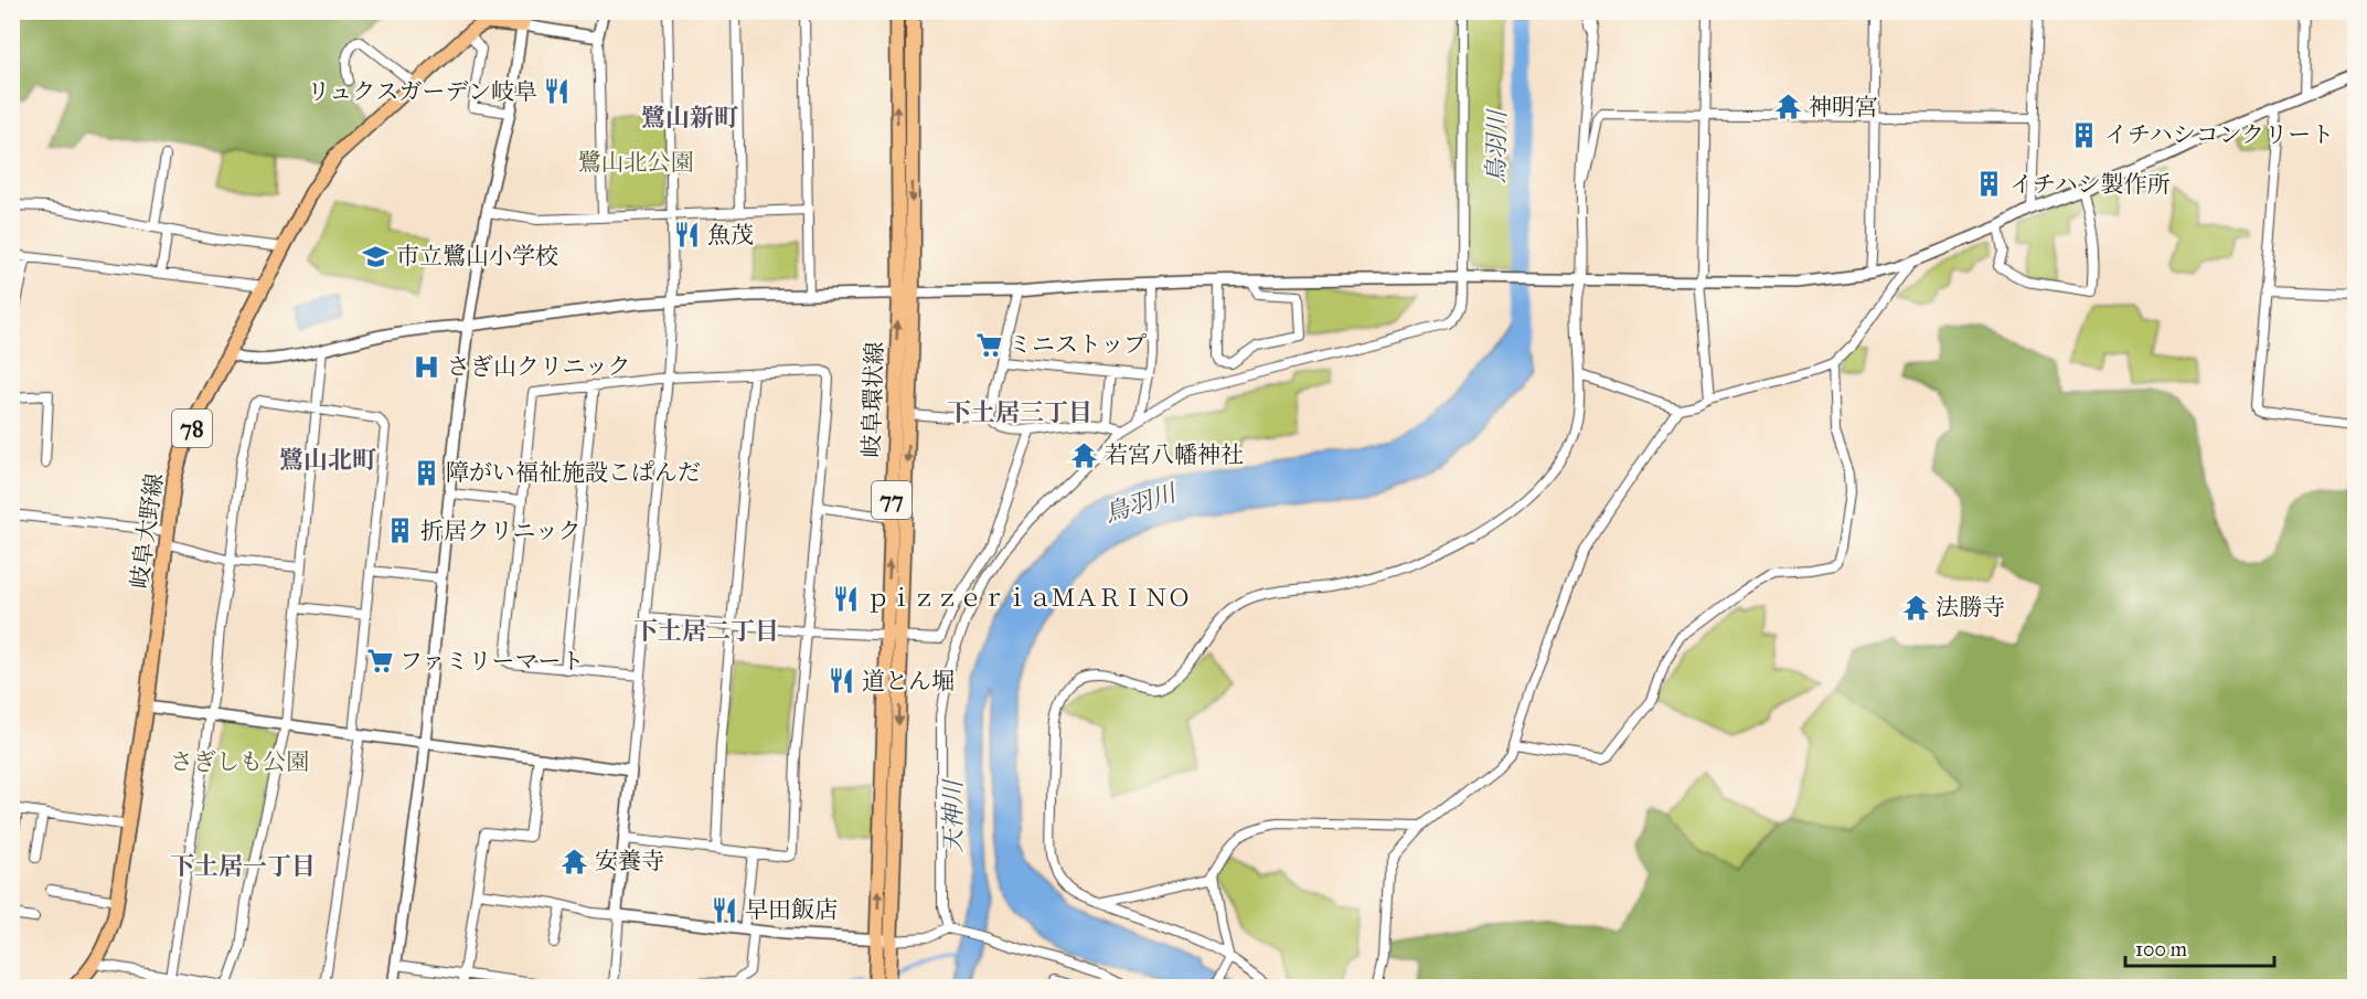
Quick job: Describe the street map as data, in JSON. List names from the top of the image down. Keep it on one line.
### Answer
{"streets":{"main road":["岐阜環状線","78","77","岐阜大野線"]},"districts":["鷺山新町","下土居三丁目","鷺山北町","下土居二丁目","下土居一丁目"],"water":["鳥羽川","天神川"],"parks":["鷺山北公園","さぎしも公園"],"places":{"restaurant":["リュクスガーデン岐阜","魚茂","ｐｉｚｚｅｒｉａＭＡＲＩＮＯ","道とん堀","早田飯店"],"temple":["神明宮","若宮八幡神社","法勝寺","安養寺"],"building":["イチハシコンクリート","イチハシ製作所","障がい福祉施設こぱんだ","折居クリニック"],"school or university":["市立鷺山小学校"],"supermarket":["ミニストップ","ファミリーマート"],"hospital":["さぎ山クリニック"]},"scale_bar":"100 m"}
